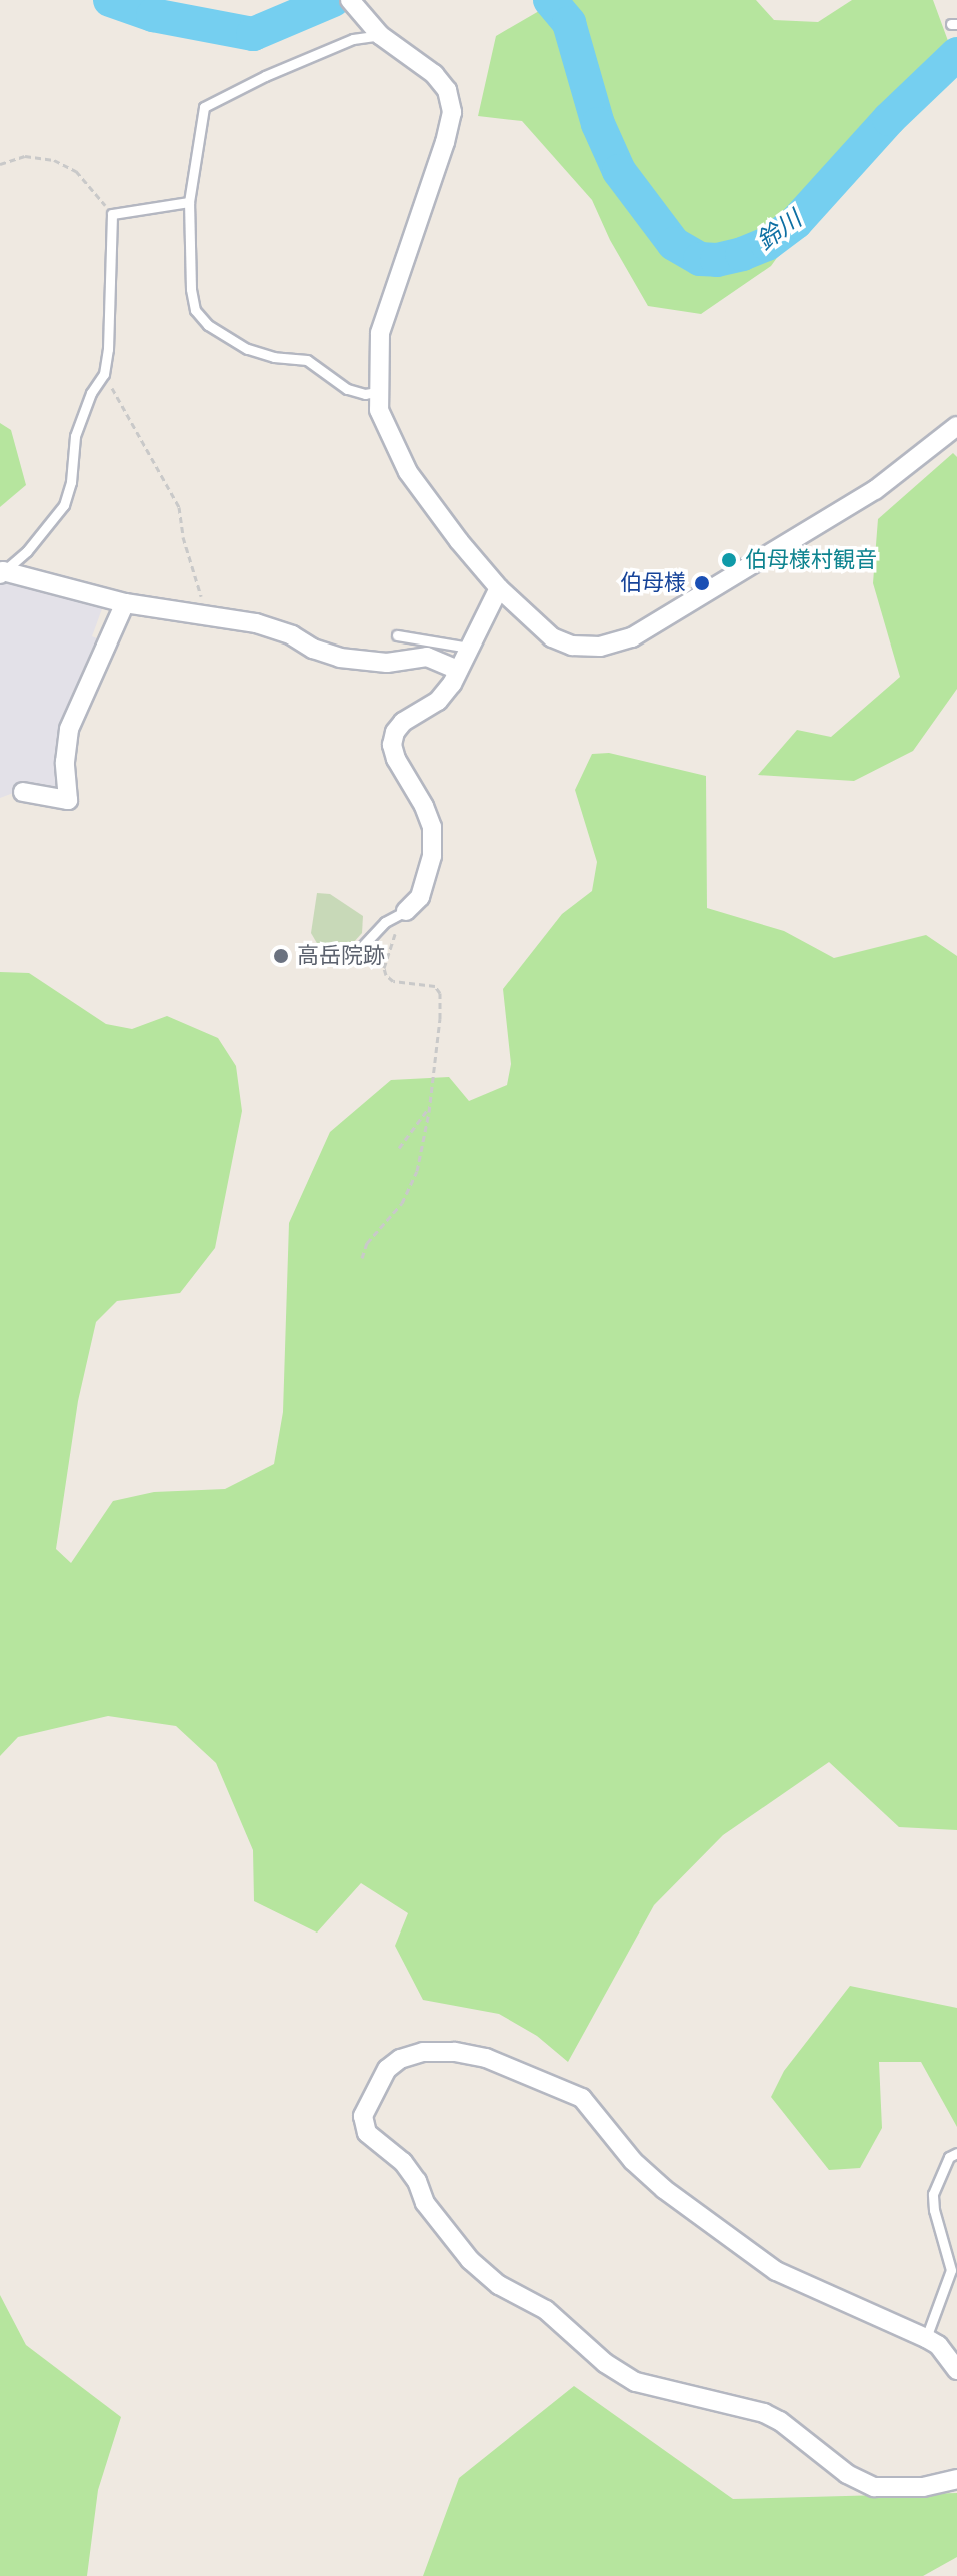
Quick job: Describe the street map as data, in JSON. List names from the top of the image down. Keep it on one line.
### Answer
{"water":["鈴川"],"places":["伯母様村観音","伯母様","高岳院跡"]}
